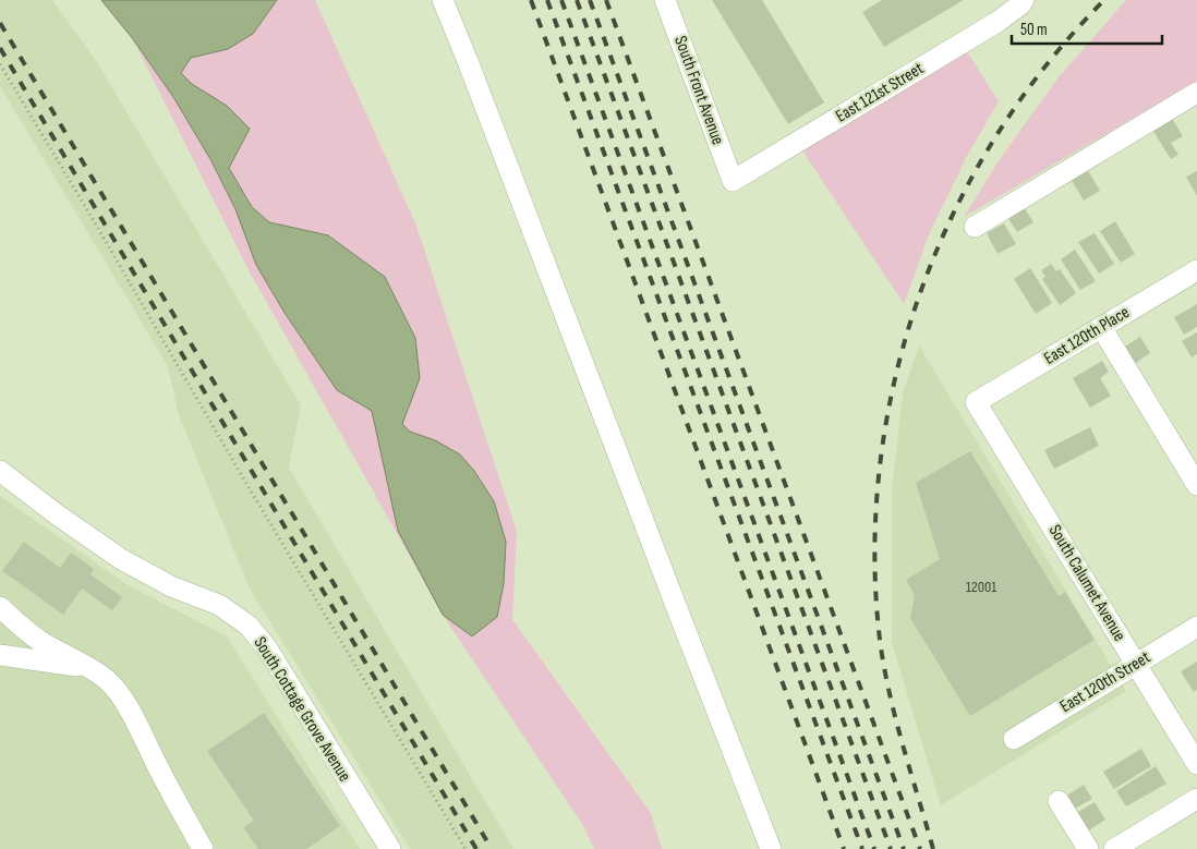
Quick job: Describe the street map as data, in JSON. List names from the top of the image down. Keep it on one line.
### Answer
{"streets":{"street":["South Front Avenue","East 121st Street","East 120th Place","South Calumet Avenue","East 120th Street","South Cottage Grove Avenue"]},"crossings":[["South Front Avenue","East 121st Street"],["East 120th Place","South Calumet Avenue"],["South Calumet Avenue","East 120th Street"]],"house_numbers":["12001"],"scale_bar":"50 m"}
